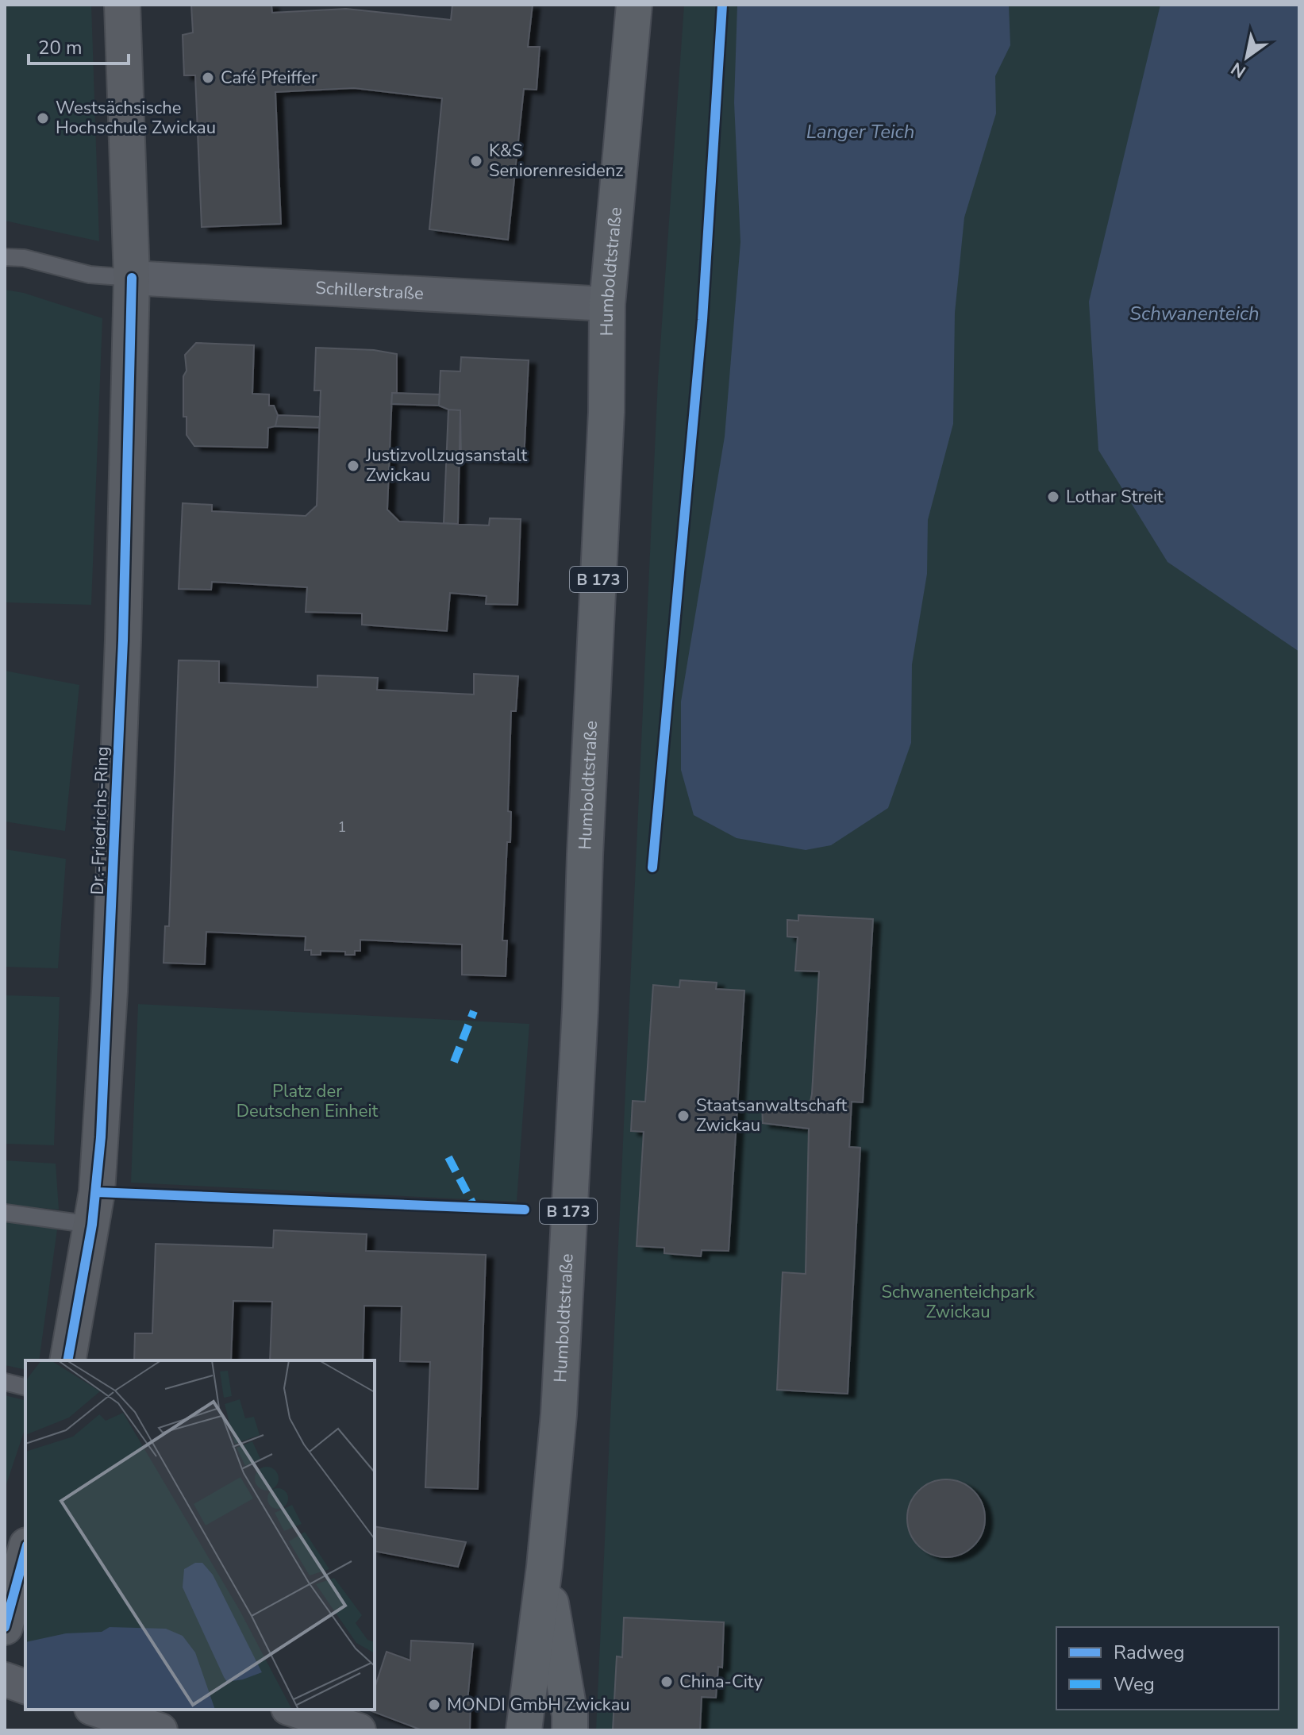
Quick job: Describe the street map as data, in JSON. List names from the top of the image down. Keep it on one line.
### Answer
{"streets":{"main road":["Humboldtstraße","B 173","Dr.-Friedrichs-Ring"],"street":["Schillerstraße"]},"crossings":[["Humboldtstraße","Schillerstraße"],["Schillerstraße","Dr.-Friedrichs-Ring"]],"water":["Langer Teich","Schwanenteich"],"parks":["Platz der Deutschen Einheit","Schwanenteichpark Zwickau"],"places":["Café Pfeiffer","Westsächsische Hochschule Zwickau","K&S Seniorenresidenz","Justizvollzugsanstalt Zwickau","Lothar Streit","Staatsanwaltschaft Zwickau","China-City","MONDI GmbH Zwickau"],"house_numbers":["1"],"legend":["Radweg","Weg"],"scale_bar":"20 m","north":"bottom left"}
